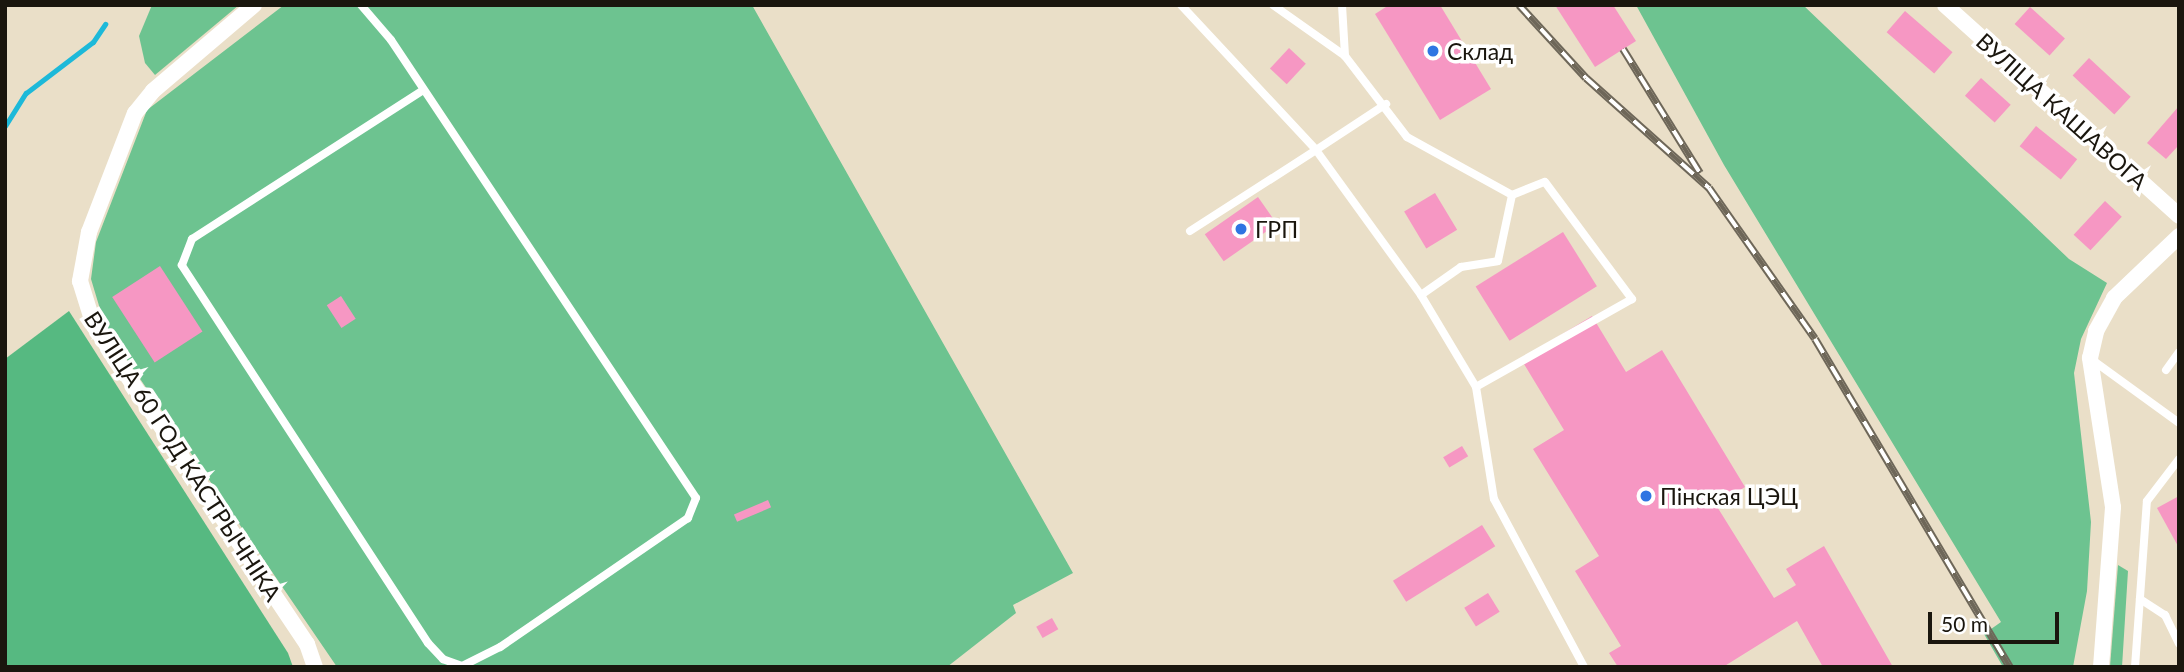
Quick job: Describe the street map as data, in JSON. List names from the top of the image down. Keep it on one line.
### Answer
{"streets":{"street":["ВУЛІЦА КАШАВОГА","ВУЛІЦА 60 ГОД КАСТРЫЧНІКА"]},"places":["Склад","ГРП","Пінская ЦЭЦ"],"scale_bar":"50 m"}
